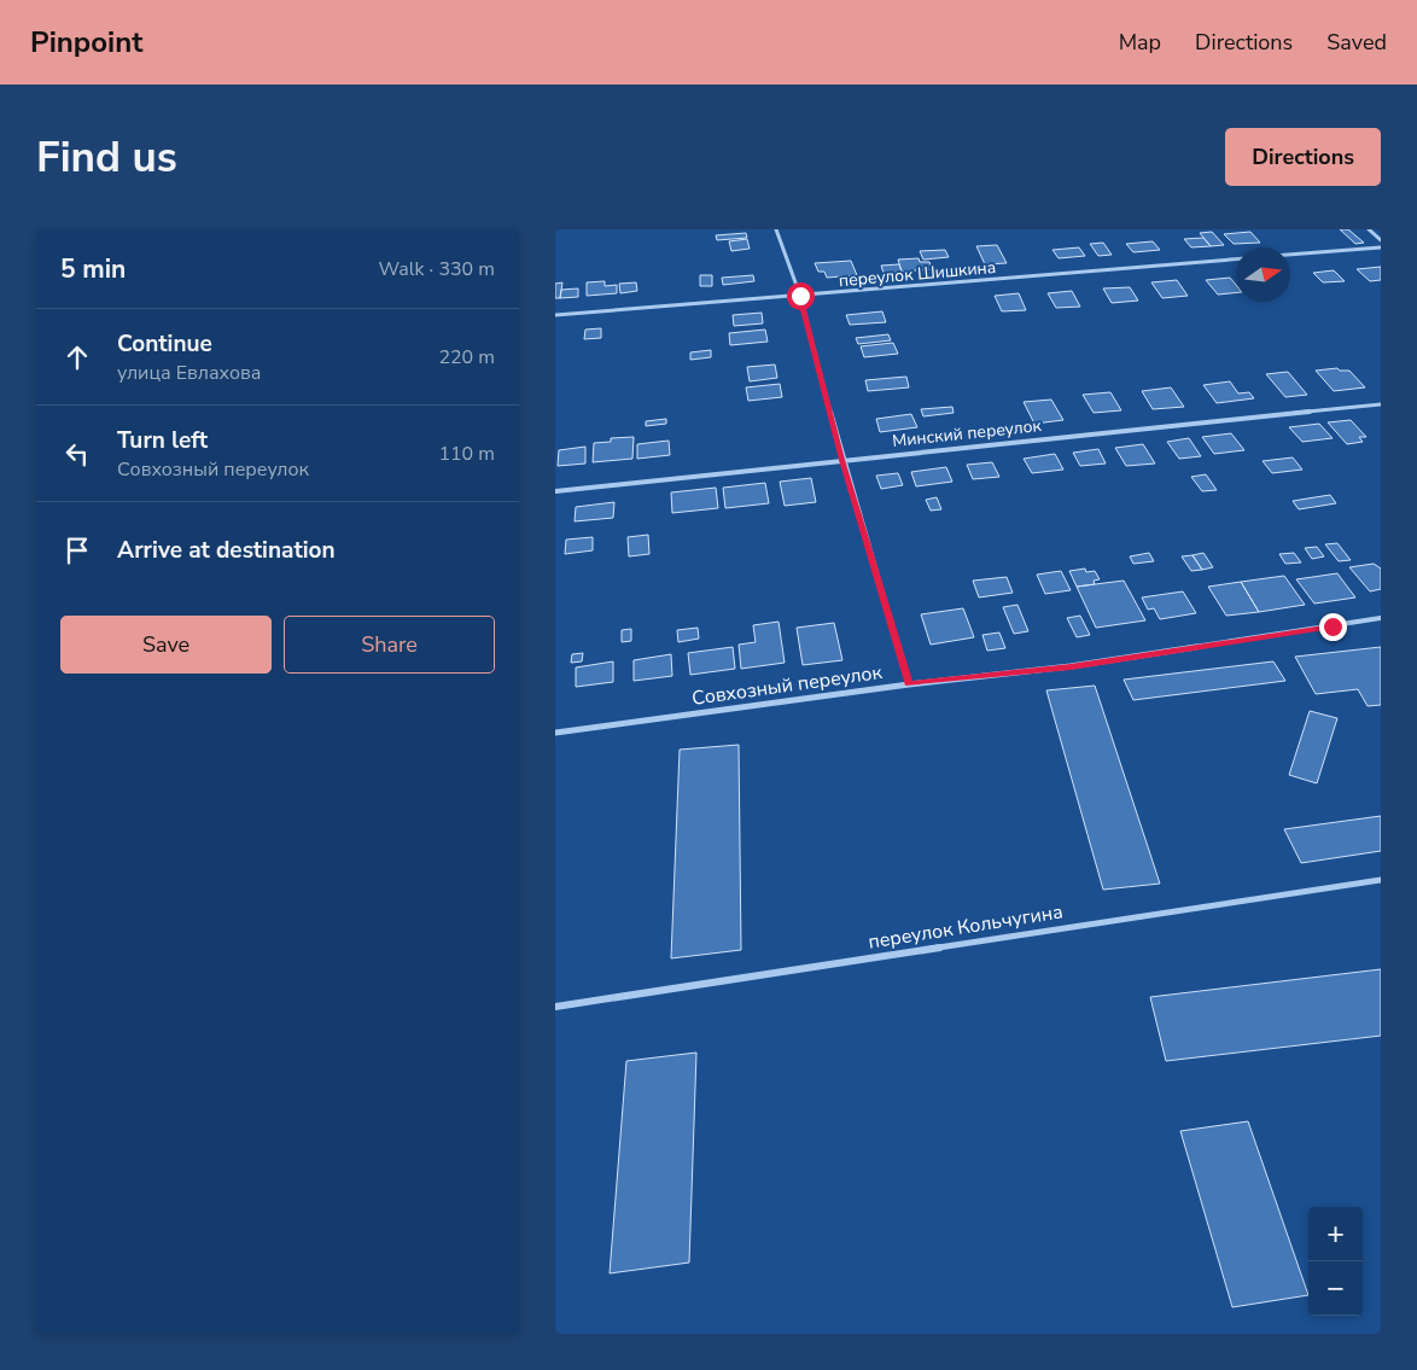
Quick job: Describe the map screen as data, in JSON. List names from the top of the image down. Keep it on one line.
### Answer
{"streets":{"street":["переулок Шишкина","Минский переулок","Совхозный переулок","переулок Кольчугина"]},"north":"right","page":{"header":"Pinpoint","nav":["Map","Directions","Saved"],"buttons":["Directions",["Save","Share"]],"title":"Find us","heading":["5 min","Walk · 330 m"],"list":[["Continue","улица Евлахова","220 m"],["Turn left","Совхозный переулок","110 m"],"Arrive at destination"],"map_buttons":["+","−"]}}
